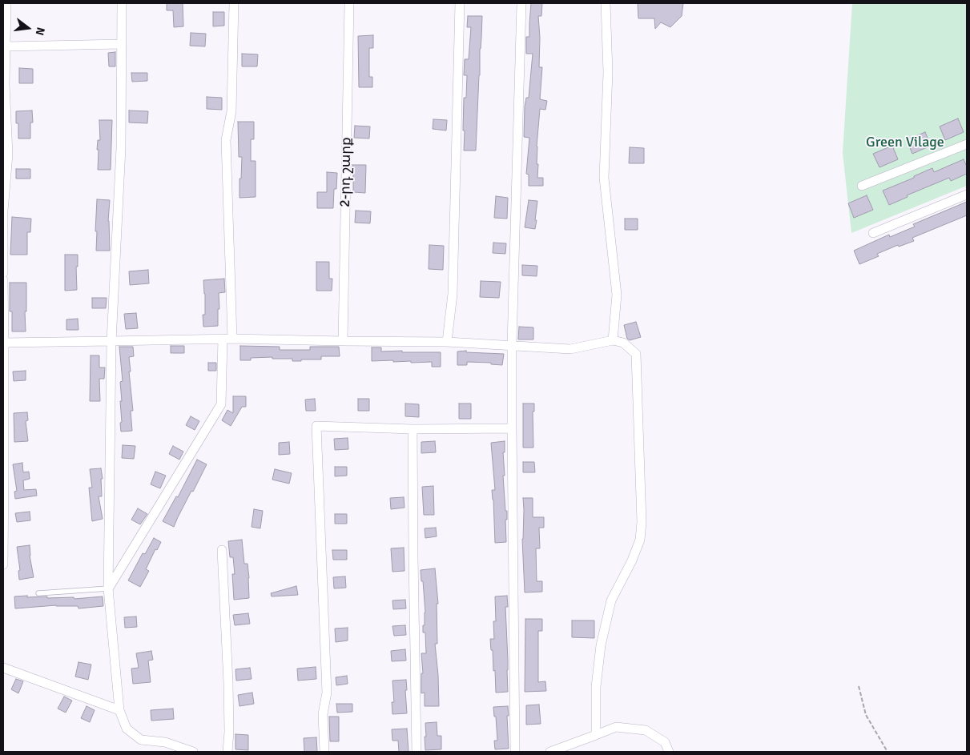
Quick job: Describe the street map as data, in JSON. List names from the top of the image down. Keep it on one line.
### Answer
{"streets":{"street":["2-րդ շարք"]},"parks":["Green Vilage"],"north":"right"}
